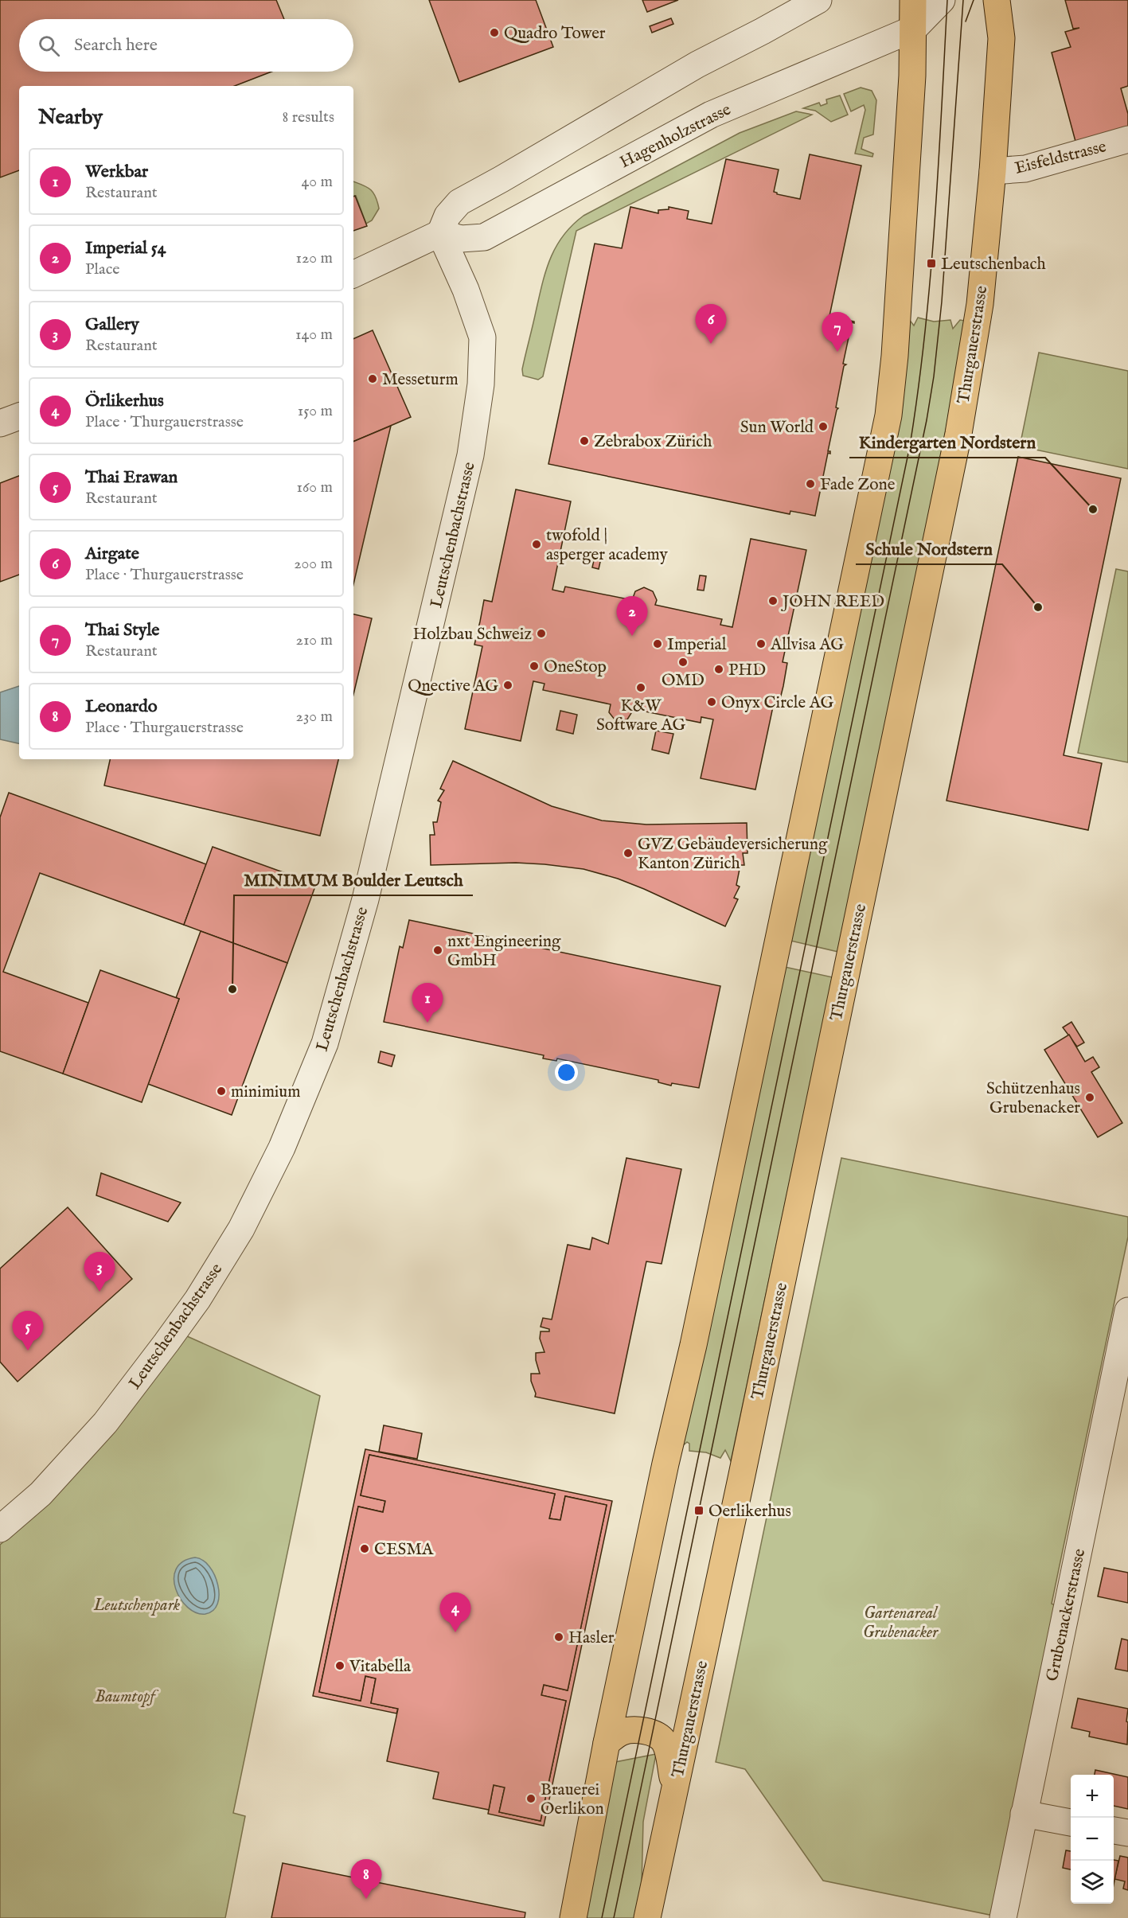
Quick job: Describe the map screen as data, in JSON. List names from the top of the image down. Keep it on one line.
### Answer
{"streets":{"main road":["Thurgauerstrasse"],"street":["Hagenholzstrasse","Eisfeldstrasse","Leutschenbachstrasse","Grubenackerstrasse"]},"crossings":[["Hagenholzstrasse","Leutschenbachstrasse"],["Eisfeldstrasse","Thurgauerstrasse"]],"parks":["Leutschenpark","Gartenareal Grubenacker","Baumtopf"],"places":{"other":["Quadro Tower","Messeturm","Sun World","Zebrabox Zürich","Fade Zone","Kindergarten Nordstern","twofold | asperger academy","JOHN REED","Schule Nordstern","Holzbau Schweiz","Imperial","Allvisa AG","OMD","OneStop","PHD","Qnective AG","K&W Software AG","Onyx Circle AG","GVZ Gebäudeversicherung Kanton Zürich","nxt Engineering GmbH","MINIMUM Boulder Leutsch","minimium","Schützenhaus Grubenacker","CESMA","Hasler","Vitabella","Brauerei Oerlikon"],"transit":["Leutschenbach","Oerlikerhus"]},"page":{"search":"Search here","heading":["Nearby","8 results"],"list":[{"mark":"1","name":"Werkbar","note":"Restaurant","value":"40 m"},{"mark":"2","name":"Imperial 54","note":"Place","value":"120 m"},{"mark":"3","name":"Gallery","note":"Restaurant","value":"140 m"},{"mark":"4","name":"Örlikerhus","note":"Place · Thurgauerstrasse","value":"150 m"},{"mark":"5","name":"Thai Erawan","note":"Restaurant","value":"160 m"},{"mark":"6","name":"Airgate","note":"Place · Thurgauerstrasse","value":"200 m"},{"mark":"7","name":"Thai Style","note":"Restaurant","value":"210 m"},{"mark":"8","name":"Leonardo","note":"Place · Thurgauerstrasse","value":"230 m"}],"pins":["6","7","2","1","3","5","4","8"],"map_buttons":["+","−"]}}
